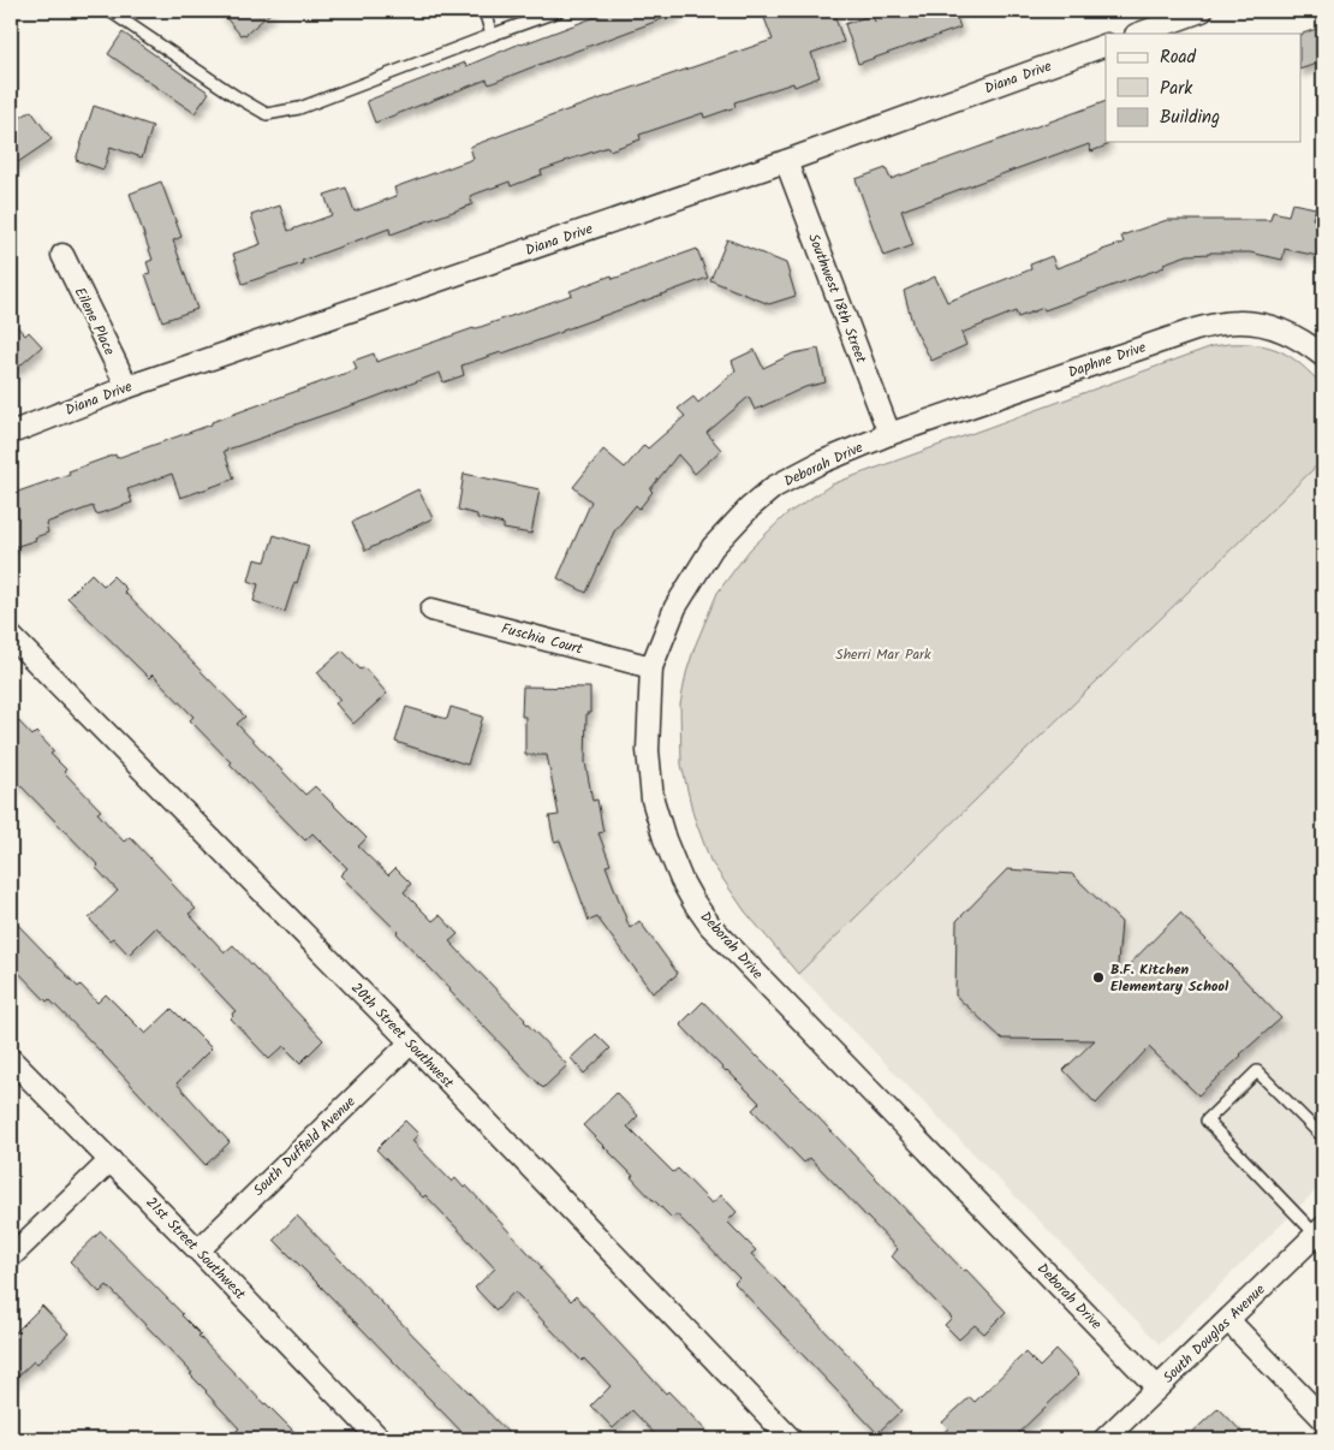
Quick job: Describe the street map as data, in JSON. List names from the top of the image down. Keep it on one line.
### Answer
{"streets":{"street":["Diana Drive","Southwest 18th Street","Eilene Place","Daphne Drive","Deborah Drive","Fuschia Court","20th Street Southwest","South Duffield Avenue","21st Street Southwest","South Douglas Avenue"]},"crossings":[["Diana Drive","Southwest 18th Street"],["Diana Drive","Eilene Place"],["Southwest 18th Street","Daphne Drive"],["Southwest 18th Street","Deborah Drive"],["Daphne Drive","Deborah Drive"],["Deborah Drive","Fuschia Court"],["Deborah Drive","South Douglas Avenue"],["20th Street Southwest","South Duffield Avenue"],["South Duffield Avenue","21st Street Southwest"]],"parks":["Sherri Mar Park"],"places":["B.F. Kitchen Elementary School"],"legend":["Road","Park","Building"]}
